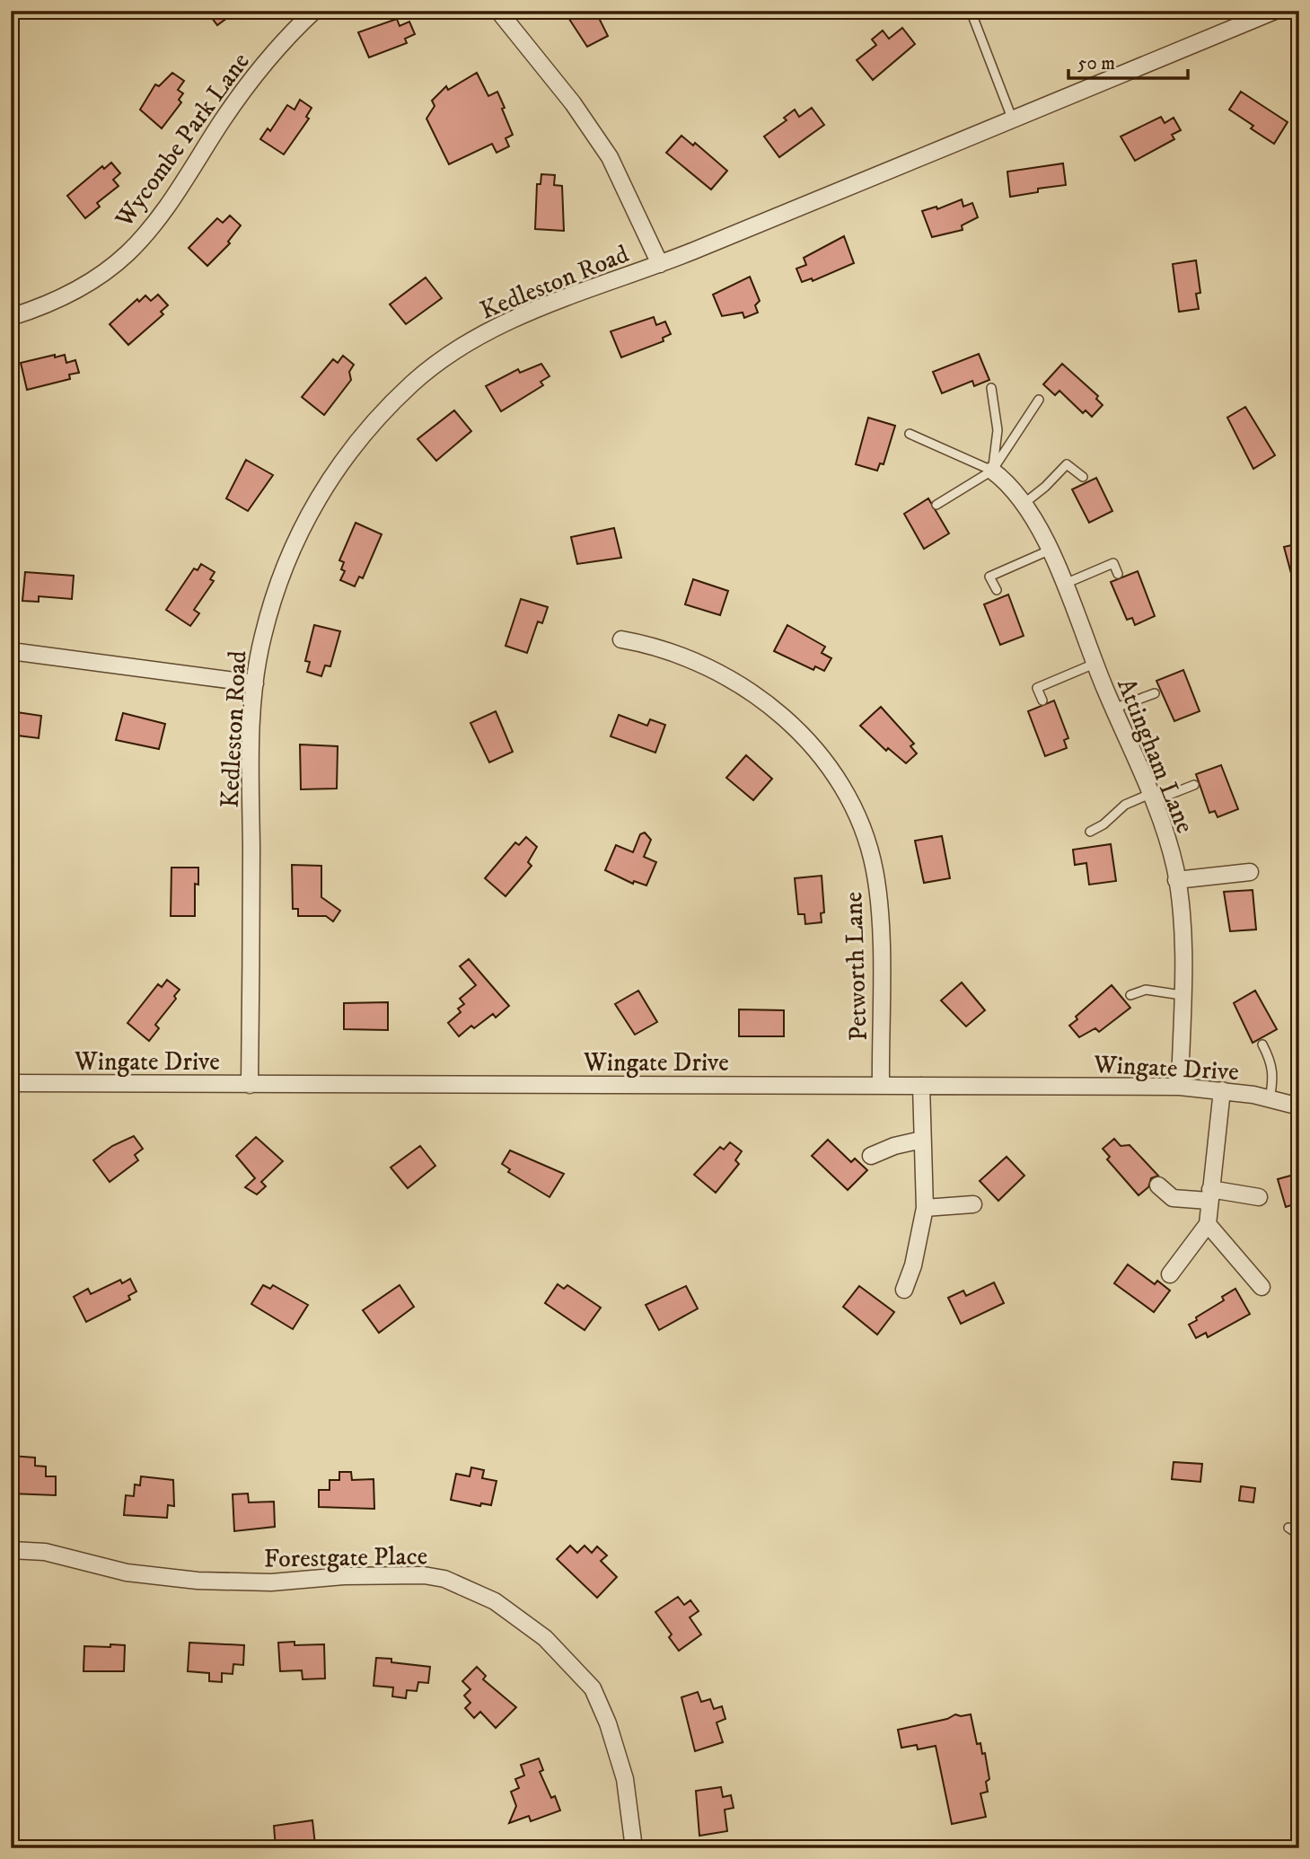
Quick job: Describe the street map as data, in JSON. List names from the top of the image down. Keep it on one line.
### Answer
{"streets":{"street":["Wycombe Park Lane","Kedleston Road","Attingham Lane","Petworth Lane","Wingate Drive","Forestgate Place"]},"crossings":[["Kedleston Road","Wingate Drive"],["Attingham Lane","Wingate Drive"],["Petworth Lane","Wingate Drive"]],"scale_bar":"50 m"}
